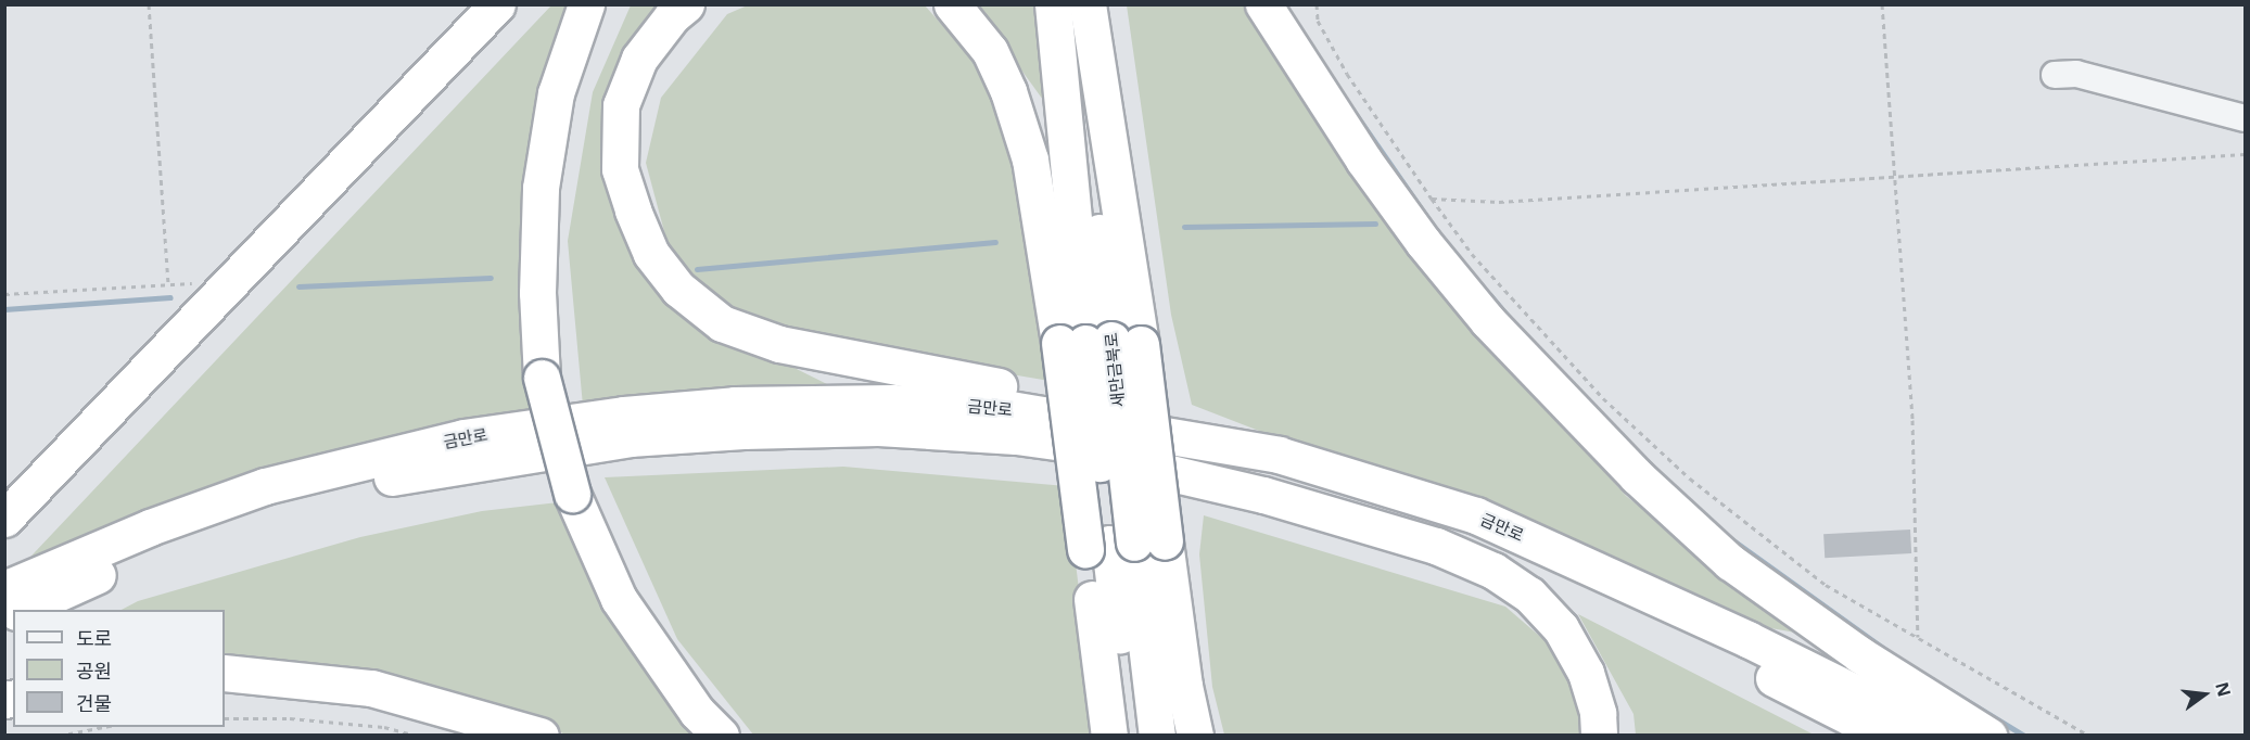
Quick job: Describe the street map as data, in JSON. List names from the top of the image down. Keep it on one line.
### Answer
{"streets":{"highway":["새만금북로","금만로"]},"legend":["도로","공원","건물"],"north":"right"}
